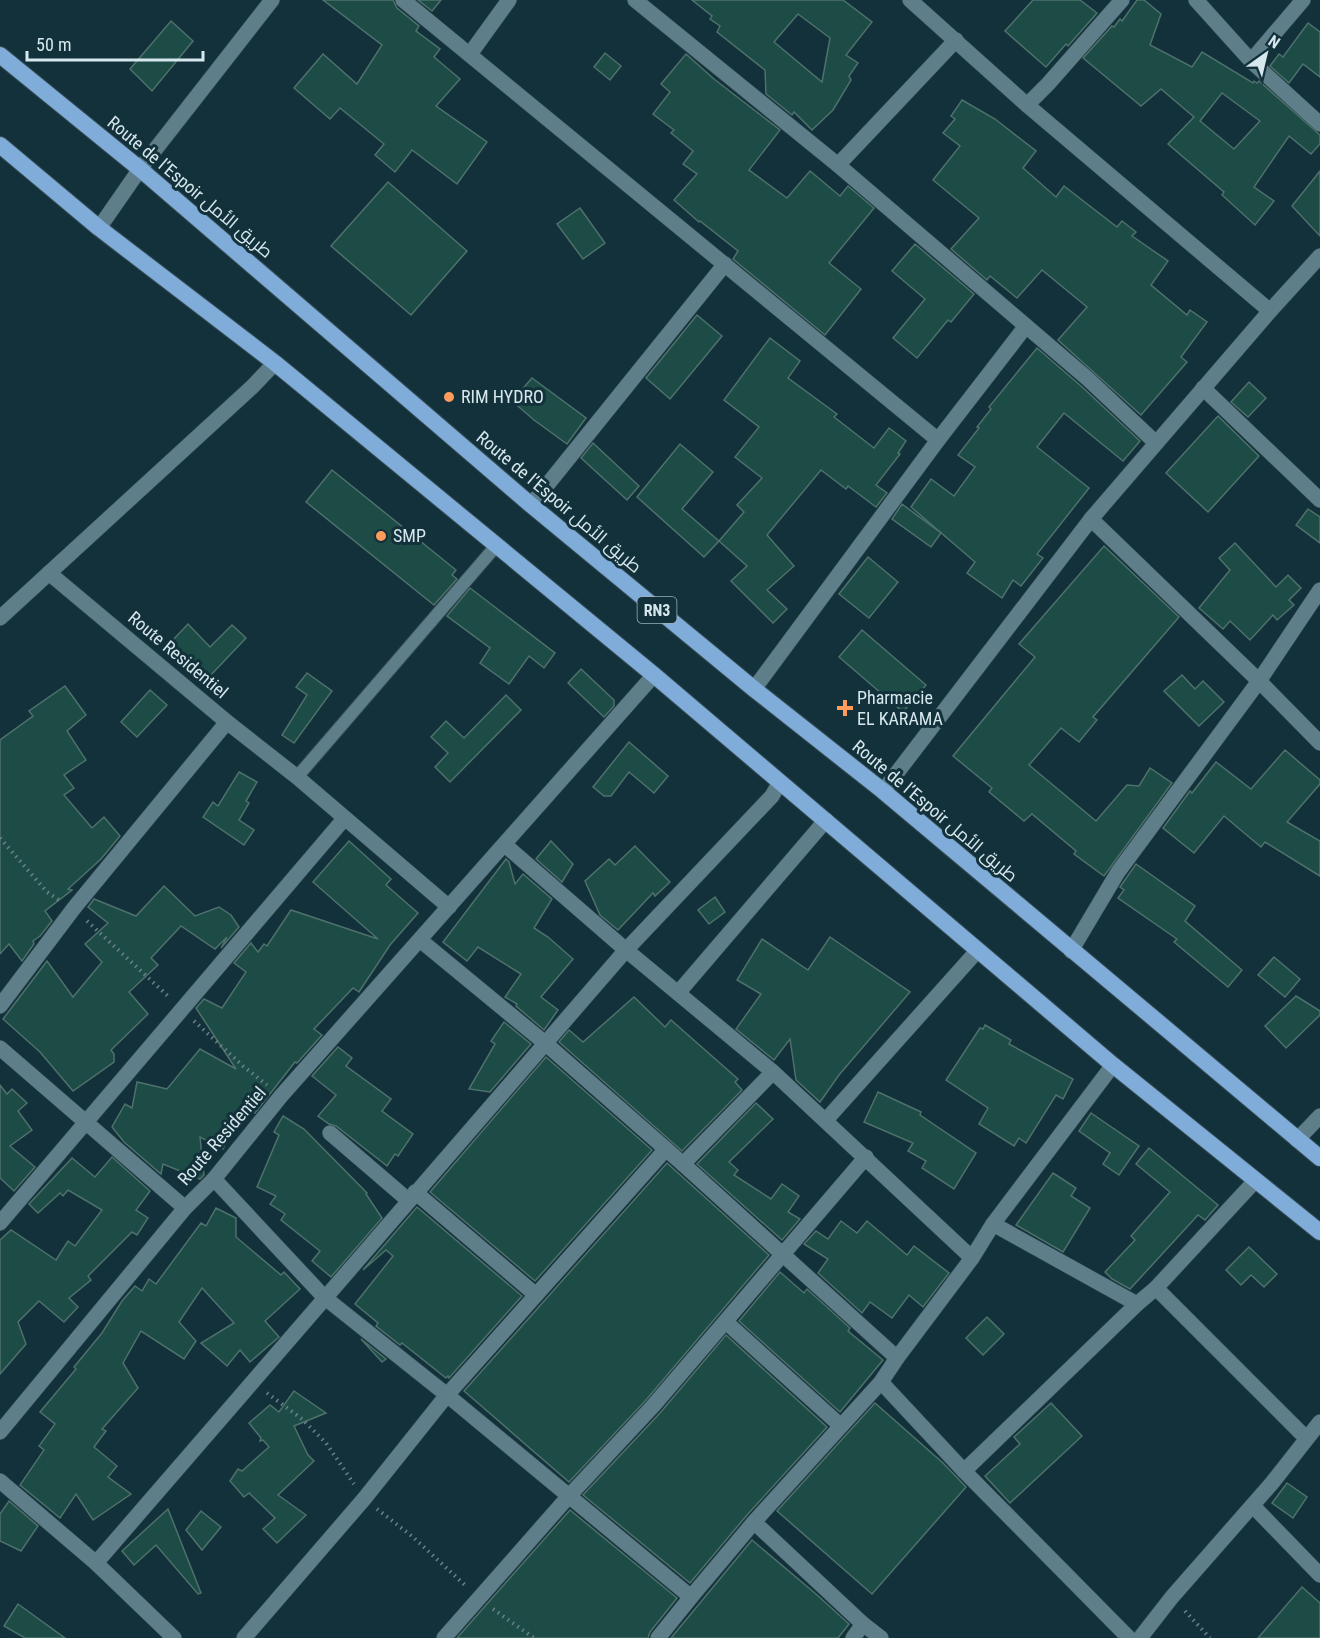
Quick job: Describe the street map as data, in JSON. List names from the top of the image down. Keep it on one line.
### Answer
{"streets":{"highway":["Route de l’Espoir طريق الأمل","RN3"],"street":["Route Residentiel"]},"places":{"other":["RIM HYDRO","SMP"],"health":["Pharmacie EL KARAMA"]},"scale_bar":"50 m","north":"top right"}
